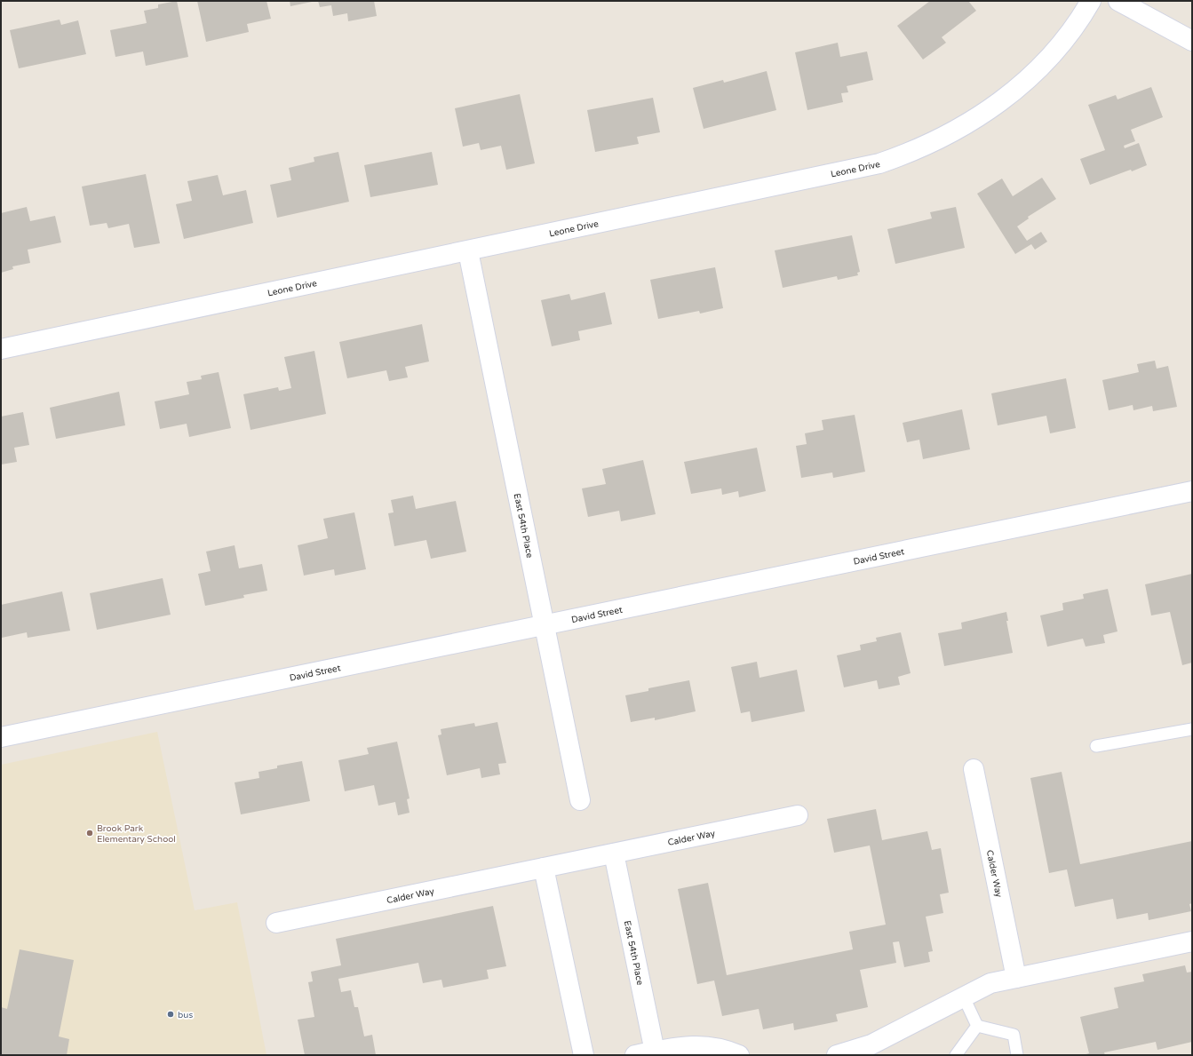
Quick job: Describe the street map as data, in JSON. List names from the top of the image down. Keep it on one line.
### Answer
{"streets":{"street":["Leone Drive","East 54th Place","David Street","Calder Way"]},"crossings":[["Leone Drive","East 54th Place"],["East 54th Place","David Street"],["East 54th Place","Calder Way"]],"places":["Brook Park Elementary School","bus"]}
